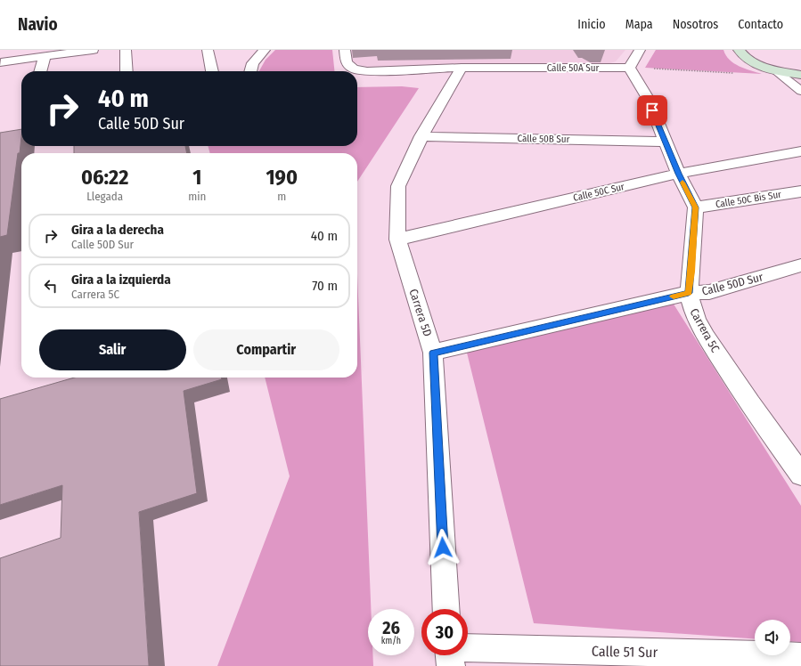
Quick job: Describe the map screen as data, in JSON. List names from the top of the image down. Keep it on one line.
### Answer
{"streets":{"street":["Calle 50A Sur","Calle 50B Sur","Calle 50C Sur","Calle 50C Bis Sur","Calle 50D Sur","Carrera 5D","Carrera 5C","Calle 51 Sur"]},"crossings":[["Calle 50A Sur","Carrera 5D"],["Calle 50B Sur","Carrera 5D"],["Calle 50C Sur","Carrera 5D"],["Calle 50C Bis Sur","Carrera 5C"],["Calle 50D Sur","Carrera 5D"],["Calle 50D Sur","Carrera 5C"]],"page":{"header":"Navio","nav":["Inicio","Mapa","Nosotros","Contacto"],"turn":["40 m","Calle 50D Sur"],"eta":["06:22","Llegada","1","min","190","m"],"list":[{"name":"Gira a la derecha","note":"Calle 50D Sur","value":"40 m"},{"name":"Gira a la izquierda","note":"Carrera 5C","value":"70 m"}],"buttons":["Salir","Compartir"],"speed":"26 km/h","limit":"30"}}
